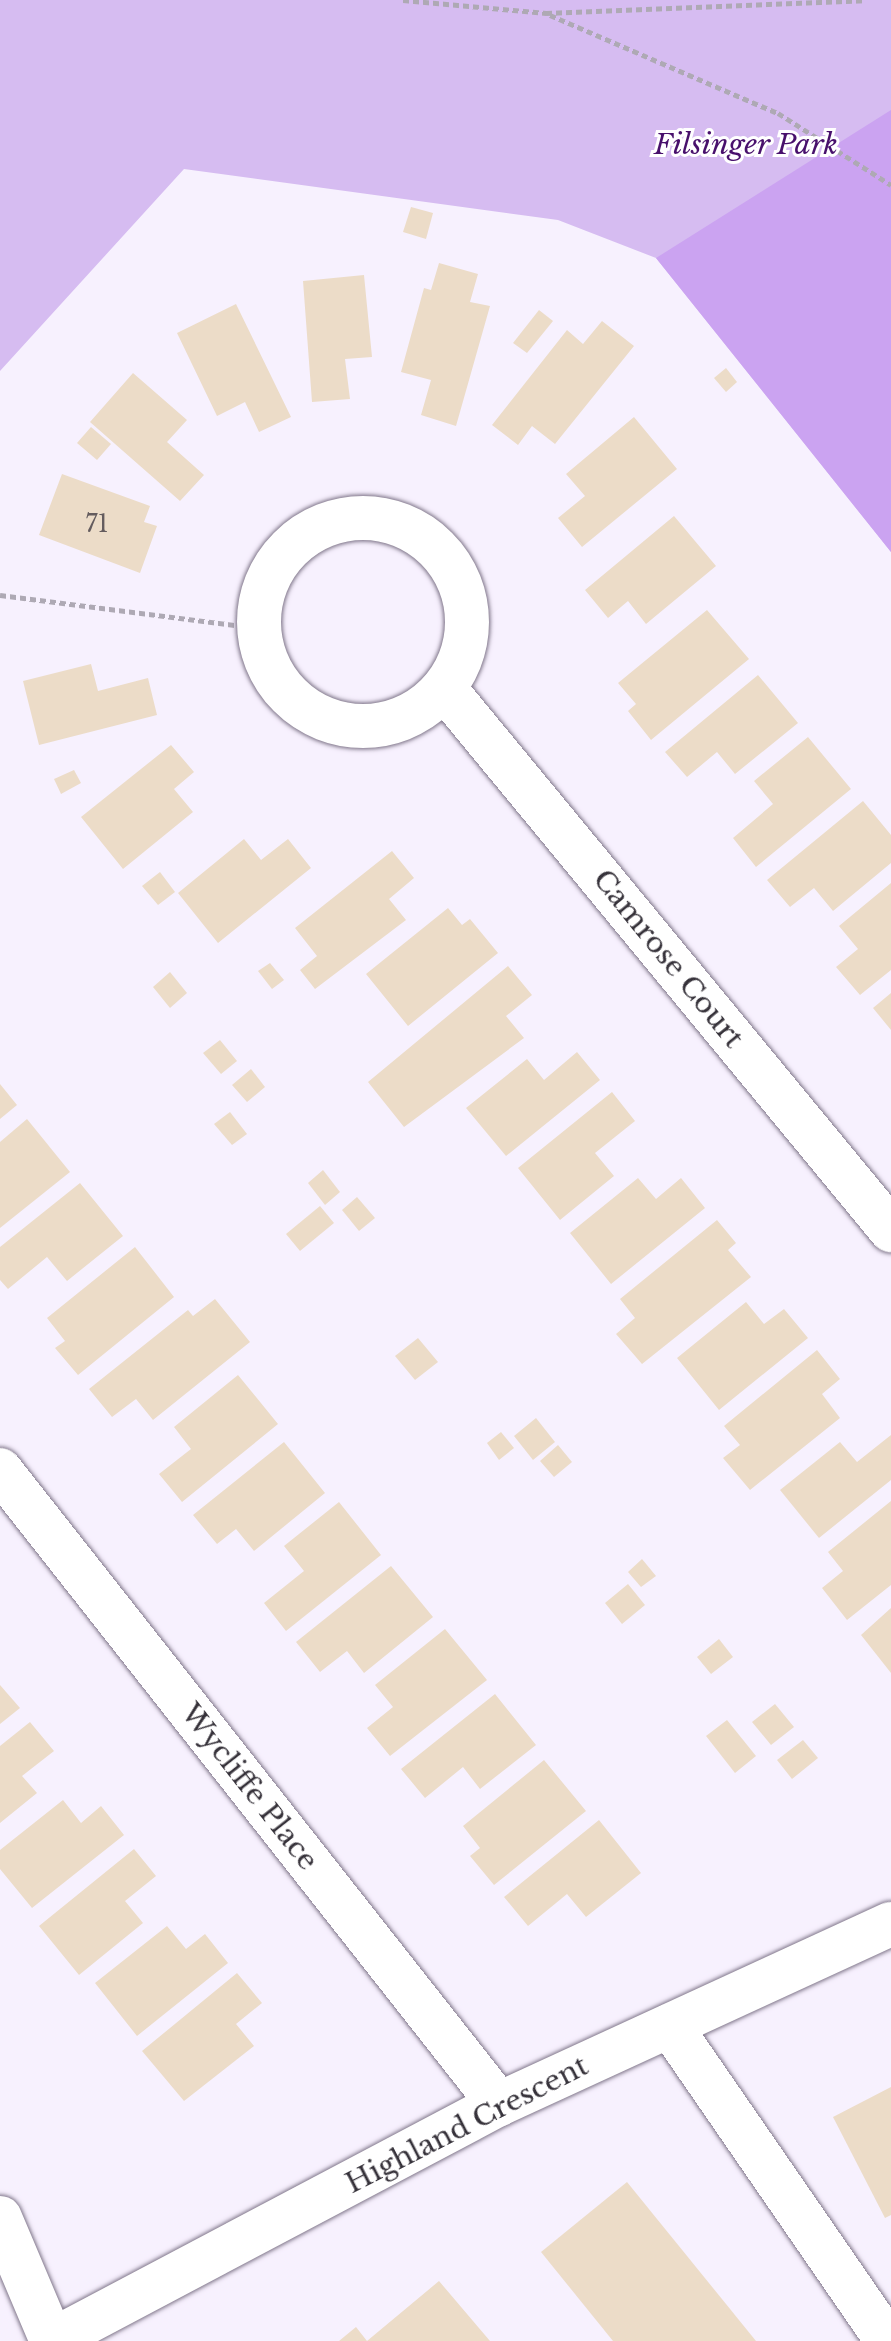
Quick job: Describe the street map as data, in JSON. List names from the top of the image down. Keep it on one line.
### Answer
{"streets":{"street":["Camrose Court","Wycliffe Place","Highland Crescent"]},"crossings":[["Wycliffe Place","Highland Crescent"]],"parks":["Filsinger Park"],"house_numbers":["71"]}
